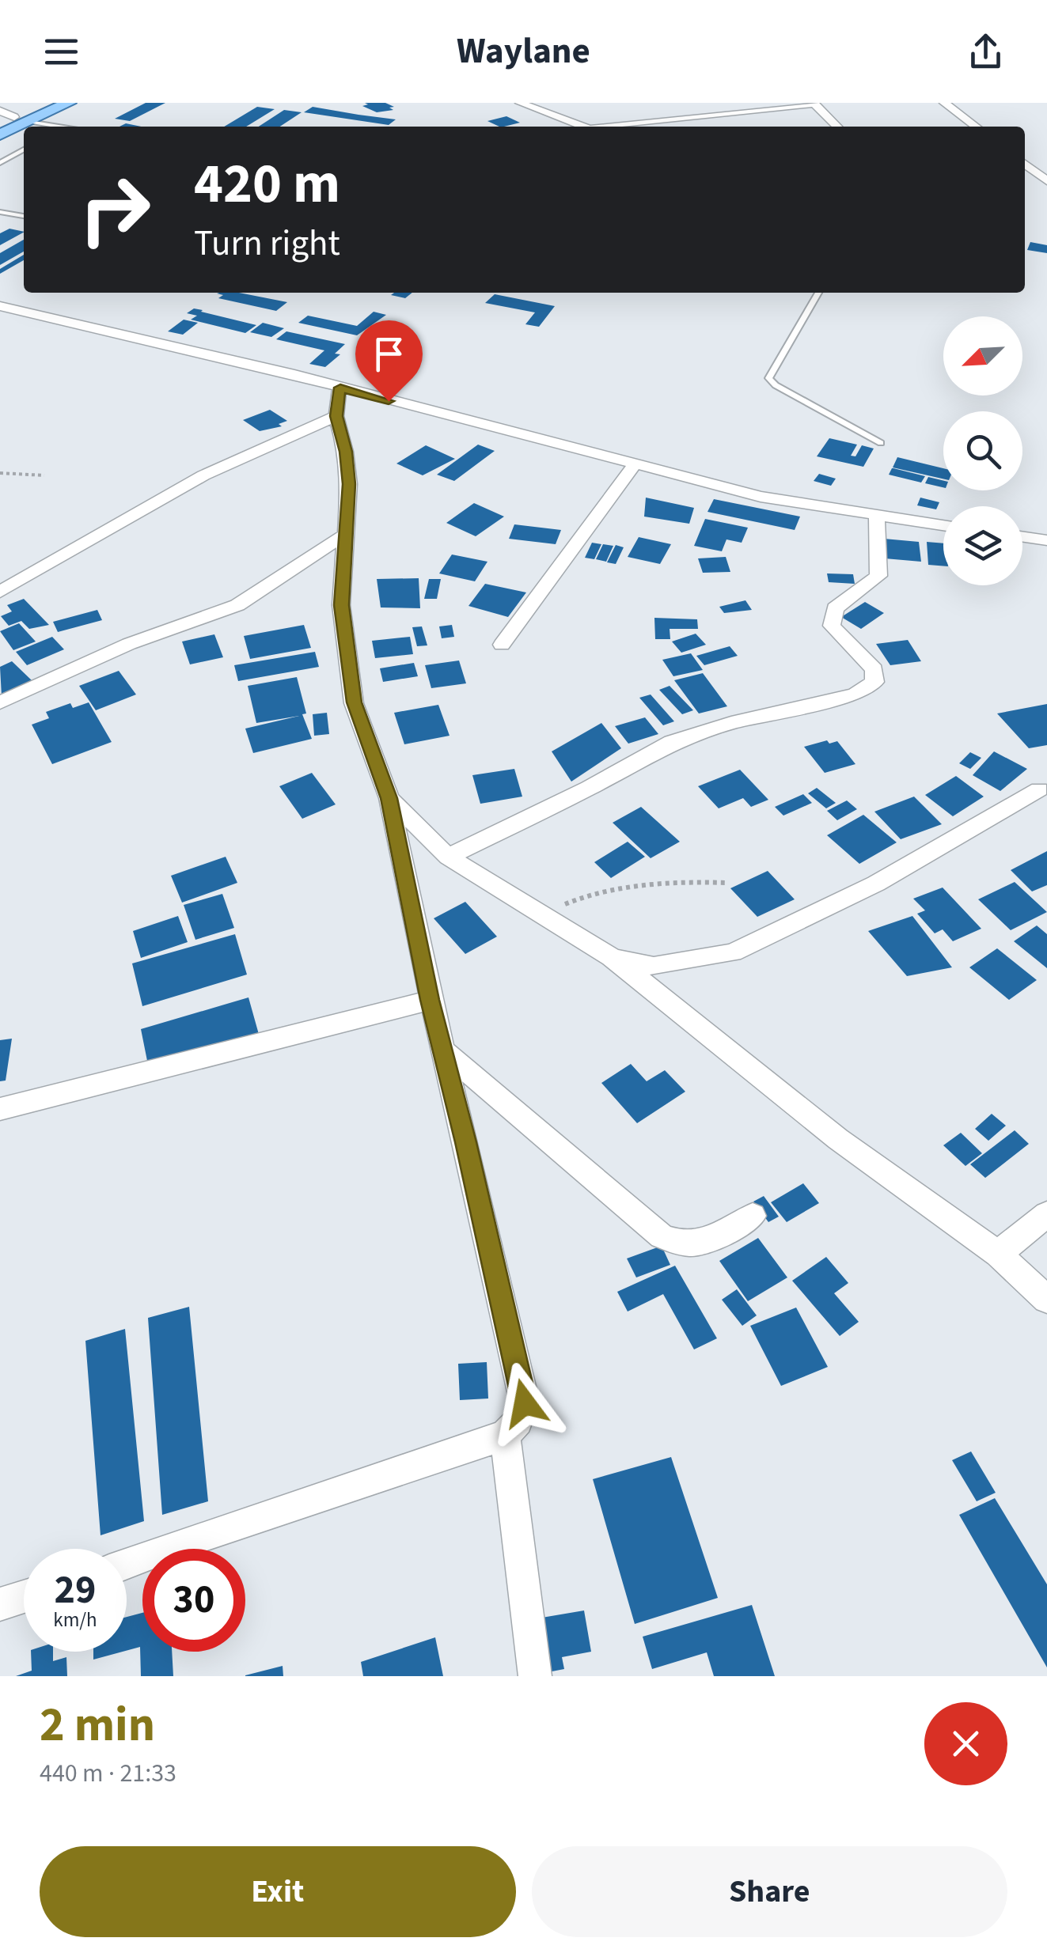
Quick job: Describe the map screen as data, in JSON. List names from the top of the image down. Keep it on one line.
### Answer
{"north":"bottom left","page":{"header":"Waylane","turn":["420 m","Turn right"],"speed":"29 km/h","limit":"30","heading":["2 min","440 m · 21:33"],"buttons":["Exit","Share"]}}
